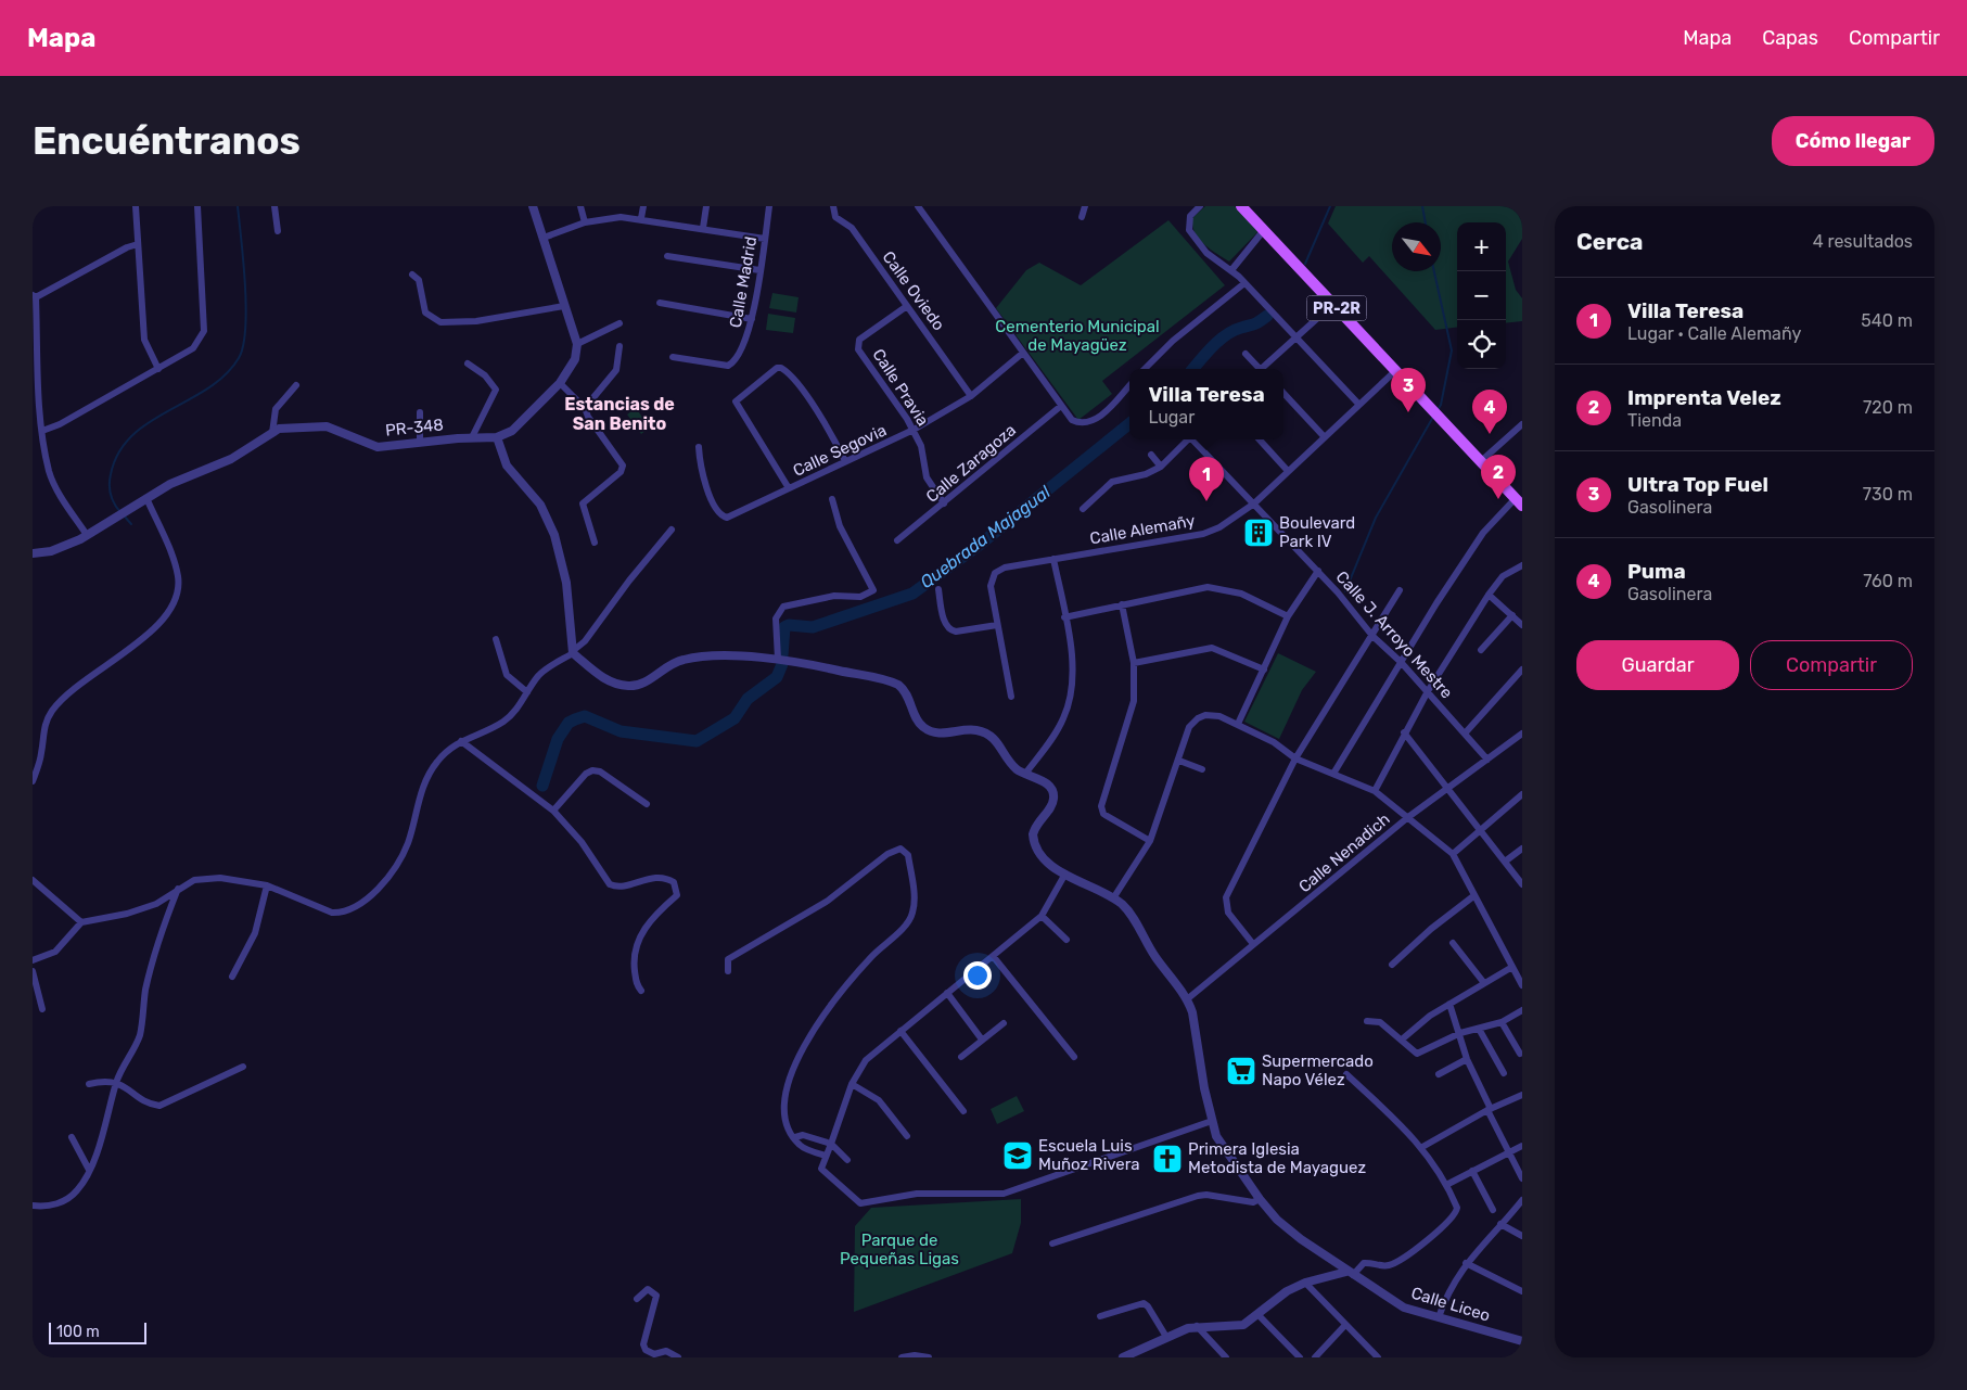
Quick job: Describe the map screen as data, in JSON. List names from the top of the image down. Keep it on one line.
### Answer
{"streets":{"main road":["PR-2R"],"street":["Calle Madrid","Calle Oviedo","Calle Pravia","PR-348","Calle Segovia","Calle Zaragoza","Calle Alemañy","Calle J. Arroyo Mestre","Calle Nenadich","Calle Liceo"]},"crossings":[["Calle Oviedo","Calle Pravia"],["Calle Oviedo","Calle Segovia"],["PR-2R","Calle Alemañy"],["Calle Pravia","Calle Segovia"],["Calle Pravia","Calle Zaragoza"],["Calle Alemañy","Calle J. Arroyo Mestre"],["Calle J. Arroyo Mestre","Calle Nenadich"],["Calle Nenadich","Calle Liceo"]],"districts":["Estancias de San Benito"],"water":["Quebrada Majagual"],"parks":["Cementerio Municipal de Mayagüez","Parque de Pequeñas Ligas"],"places":{"building":["Boulevard Park IV"],"supermarket":["Supermercado Napo Vélez"],"school or university":["Escuela Luis Muñoz Rivera"],"church":["Primera Iglesia Metodista de Mayaguez"]},"scale_bar":"100 m","north":"bottom right","page":{"header":"Mapa","nav":["Mapa","Capas","Compartir"],"buttons":["Cómo llegar",["Guardar","Compartir"]],"title":"Encuéntranos","heading":["Cerca","4 resultados"],"map_buttons":["+","−"],"list":[{"mark":"1","name":"Villa Teresa","note":"Lugar · Calle Alemañy","value":"540 m"},{"mark":"2","name":"Imprenta Velez","note":"Tienda","value":"720 m"},{"mark":"3","name":"Ultra Top Fuel","note":"Gasolinera","value":"730 m"},{"mark":"4","name":"Puma","note":"Gasolinera","value":"760 m"}],"pins":["3","4","2","1"],"popup":["Villa Teresa","Lugar"],"scale":"100 m"}}
